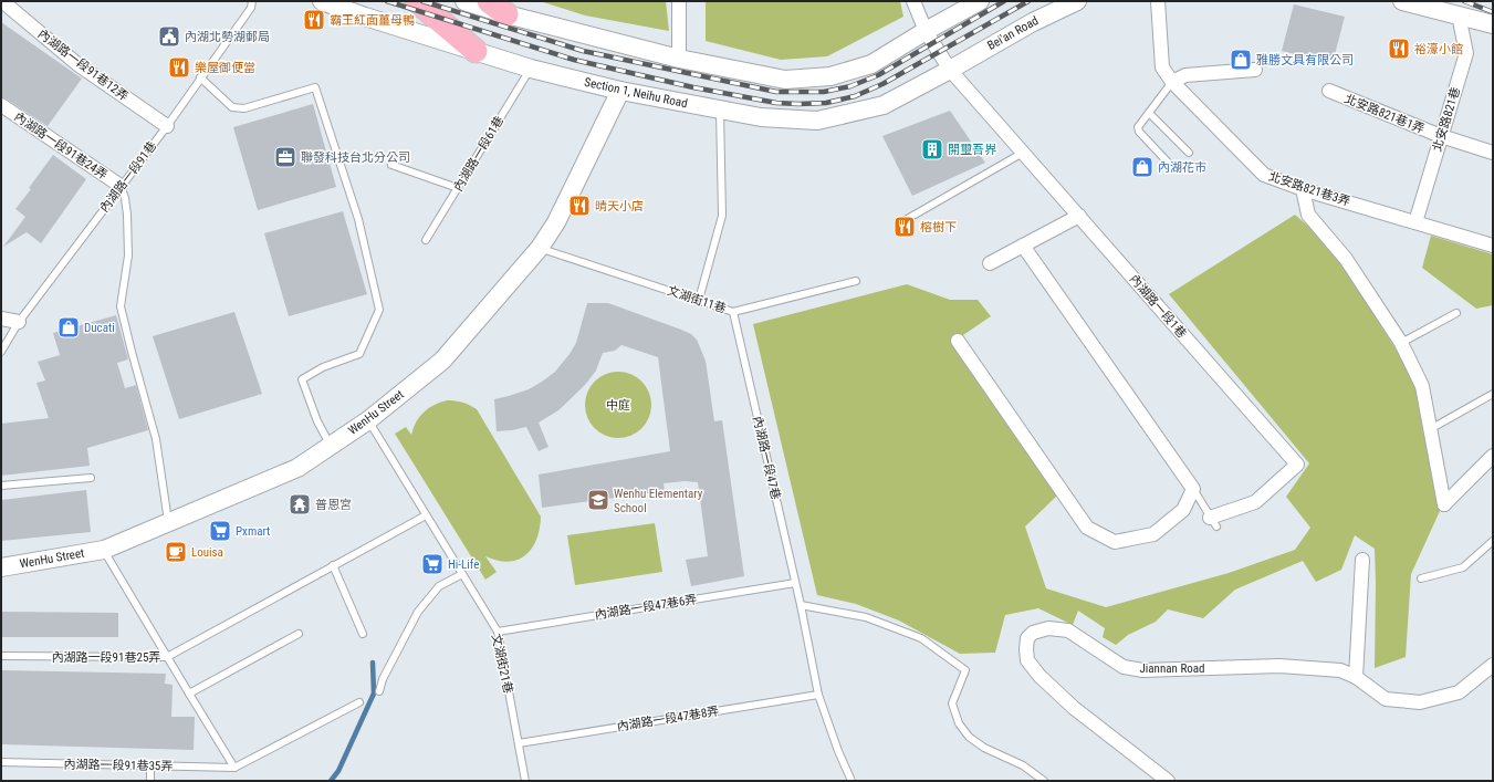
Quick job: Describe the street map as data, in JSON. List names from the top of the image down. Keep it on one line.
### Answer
{"streets":{"main road":["Bei'an Road","Section 1, Neihu Road","WenHu Street"],"street":["內湖路一段91巷12弄","北安路821巷1弄","北安路821巷","內湖路一段91巷24弄","北安路821巷3弄","內湖路一段1巷","Jiannan Road"],"lane":["內湖路一段61巷","內湖路一段91巷","文湖街11巷","內湖路一段47巷","內湖路一段47巷6弄","內湖路一段91巷25弄","文湖街21巷","內湖路一段47巷8弄","內湖路一段91巷35弄"]},"crossings":[["Bei'an Road","Section 1, Neihu Road"],["Bei'an Road","內湖路一段1巷"],["內湖路一段91巷12弄","內湖路一段91巷"],["Section 1, Neihu Road","內湖路一段61巷"],["Section 1, Neihu Road","內湖路一段1巷"],["Section 1, Neihu Road","WenHu Street"],["北安路821巷1弄","北安路821巷"],["北安路821巷","北安路821巷3弄"],["內湖路一段91巷24弄","內湖路一段91巷"],["文湖街11巷","WenHu Street"],["文湖街11巷","內湖路一段47巷"],["WenHu Street","內湖路一段91巷25弄"],["WenHu Street","文湖街21巷"],["內湖路一段47巷","內湖路一段47巷6弄"],["內湖路一段47巷","內湖路一段47巷8弄"],["內湖路一段47巷6弄","文湖街21巷"],["文湖街21巷","內湖路一段47巷8弄"]],"parks":["中庭"],"places":{"restaurant":["霸王紅面薑母鴨","裕濠小館","樂屋御便當","晴天小店","榕樹下"],"public building":["內湖北勢湖郵局"],"shop":["雅勝文具有限公司","內湖花市","Ducati"],"building":["開璽吾界"],"office":["聯發科技台北分公司"],"school or university":["Wenhu Elementary School"],"temple":["普恩宮"],"supermarket":["Pxmart","Hi-Life"],"cafe":["Louisa"]}}
